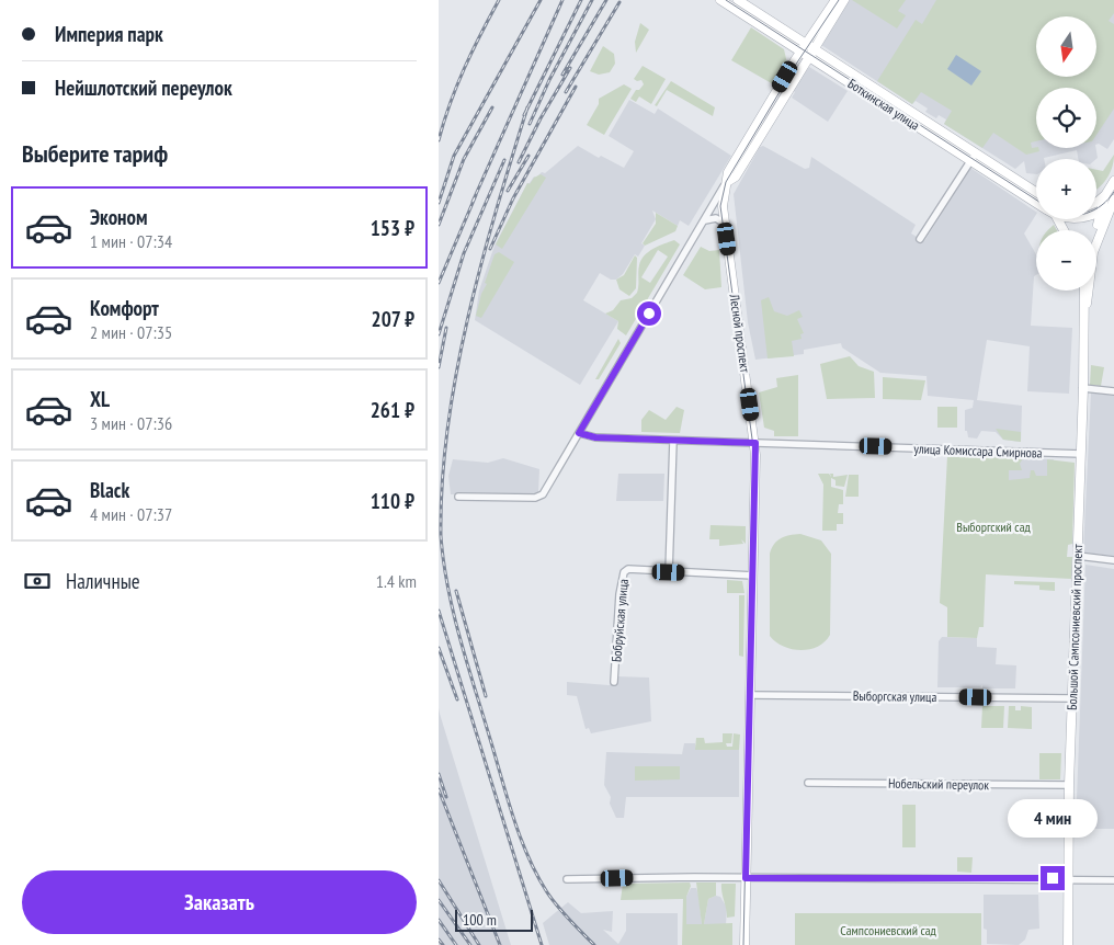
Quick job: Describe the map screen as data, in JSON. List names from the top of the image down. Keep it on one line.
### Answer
{"streets":{"main road":["Боткинская улица","Лесной проспект","Большой Сампсониевский проспект"],"street":["улица Комиссара Смирнова","Бобруйская улица","Выборгская улица","Нобельский переулок"]},"crossings":[["Лесной проспект","улица Комиссара Смирнова"],["Лесной проспект","Бобруйская улица"],["Лесной проспект","Выборгская улица"],["улица Комиссара Смирнова","Большой Сампсониевский проспект"],["Большой Сампсониевский проспект","Выборгская улица"],["Большой Сампсониевский проспект","Нобельский переулок"]],"parks":["Выборгский сад","Сампсониевский сад"],"scale_bar":"100 m","north":"bottom","page":{"banner":["Империя парк","Нейшлотский переулок"],"map_buttons":["+","−"],"heading":"Выберите тариф","list":[{"name":"Эконом","note":"1 мин · 07:34","value":"153 ₽"},{"name":"Комфорт","note":"2 мин · 07:35","value":"207 ₽"},{"name":"XL","note":"3 мин · 07:36","value":"261 ₽"},{"name":"Black","note":"4 мин · 07:37","value":"110 ₽"}],"pay":["Наличные","1.4 km"],"bubble":"4 мин","buttons":"Заказать","scale":"100 m"}}
